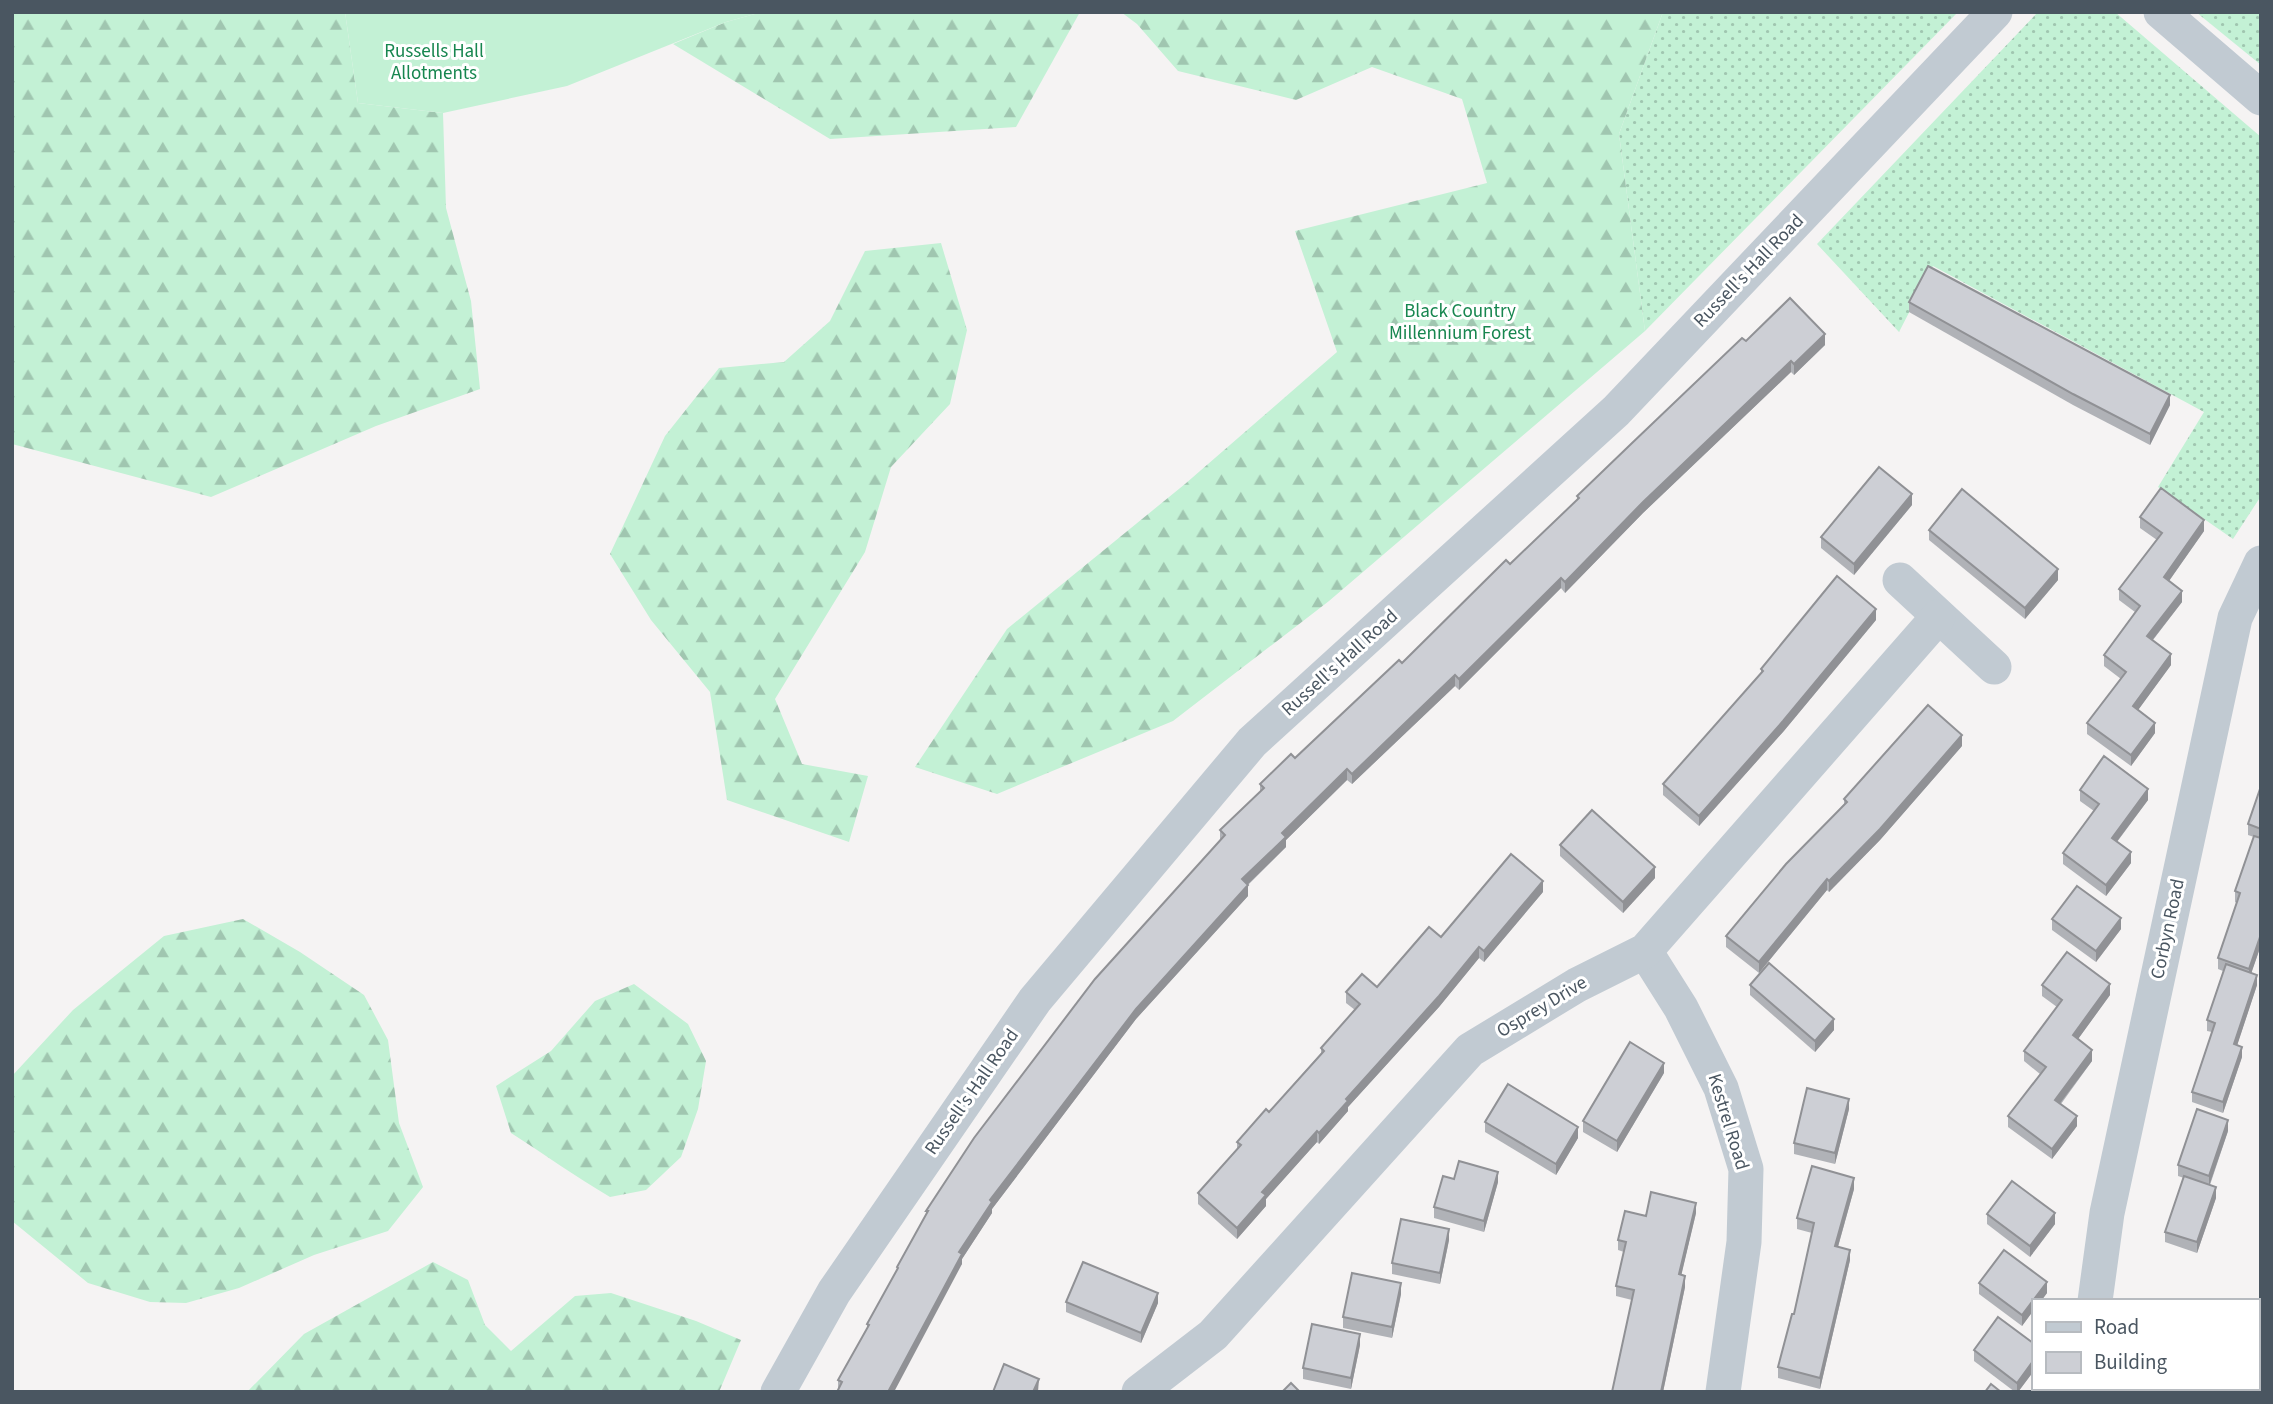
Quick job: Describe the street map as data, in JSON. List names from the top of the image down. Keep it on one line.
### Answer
{"streets":{"street":["Russell's Hall Road","Corbyn Road","Osprey Drive","Kestrel Road"]},"crossings":[["Osprey Drive","Kestrel Road"]],"parks":["Russells Hall Allotments","Black Country Millennium Forest"],"legend":["Road","Building"]}
